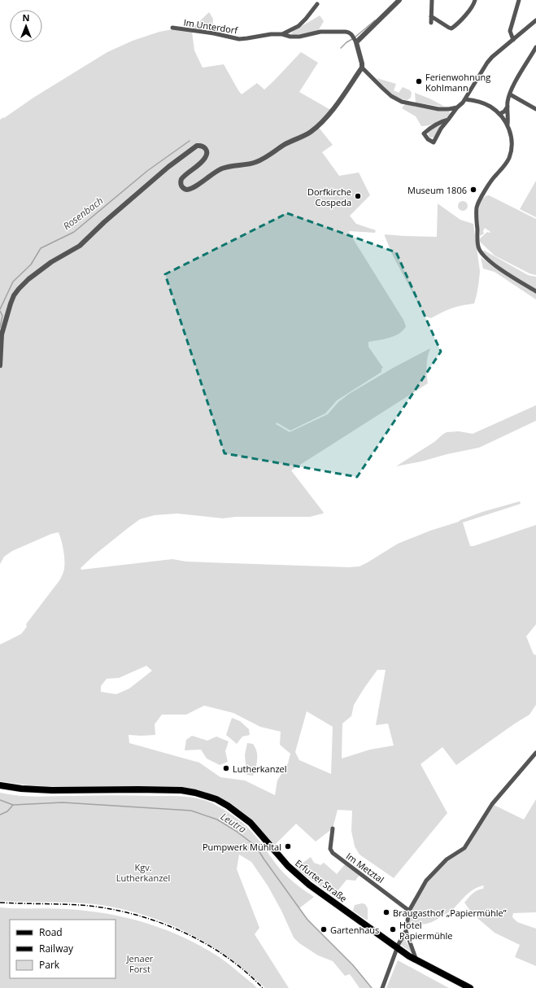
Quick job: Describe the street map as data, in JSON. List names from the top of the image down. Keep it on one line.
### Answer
{"streets":{"main road":["Erfurter Straße"],"street":["Im Unterdorf","Im Metztal"]},"water":["Rosenbach","Leutra"],"parks":["Kgv. Lutherkanzel","Jenaer Forst"],"places":["Ferienwohnung Kohlmann","Museum 1806","Dorfkirche Cospeda","Lutherkanzel","Pumpwerk Mühltal","Braugasthof „Papiermühle”","Gartenhaus","Hotel Papiermühle"],"legend":["Road","Railway","Park"],"north":"top"}
